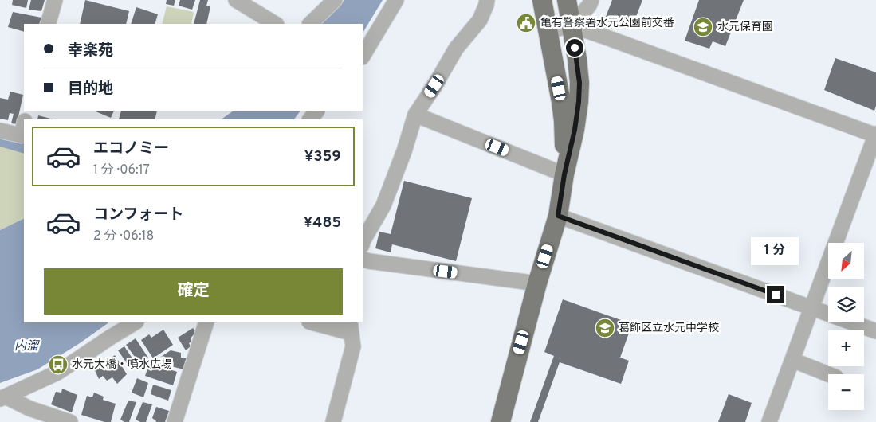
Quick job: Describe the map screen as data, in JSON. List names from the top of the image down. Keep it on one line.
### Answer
{"water":["内溜"],"places":{"public building":["亀有警察署水元公園前交番"],"school or university":["水元保育園","葛飾区立水元中学校"],"bus stop":["水元大橋・噴水広場"]},"north":"bottom left","page":{"banner":["幸楽苑","目的地"],"list":[{"name":"エコノミー","note":"1 分 · 06:17","value":"¥359"},{"name":"コンフォート","note":"2 分 · 06:18","value":"¥485"}],"bubble":"1 分","map_buttons":["+","−"],"buttons":"確定"}}
